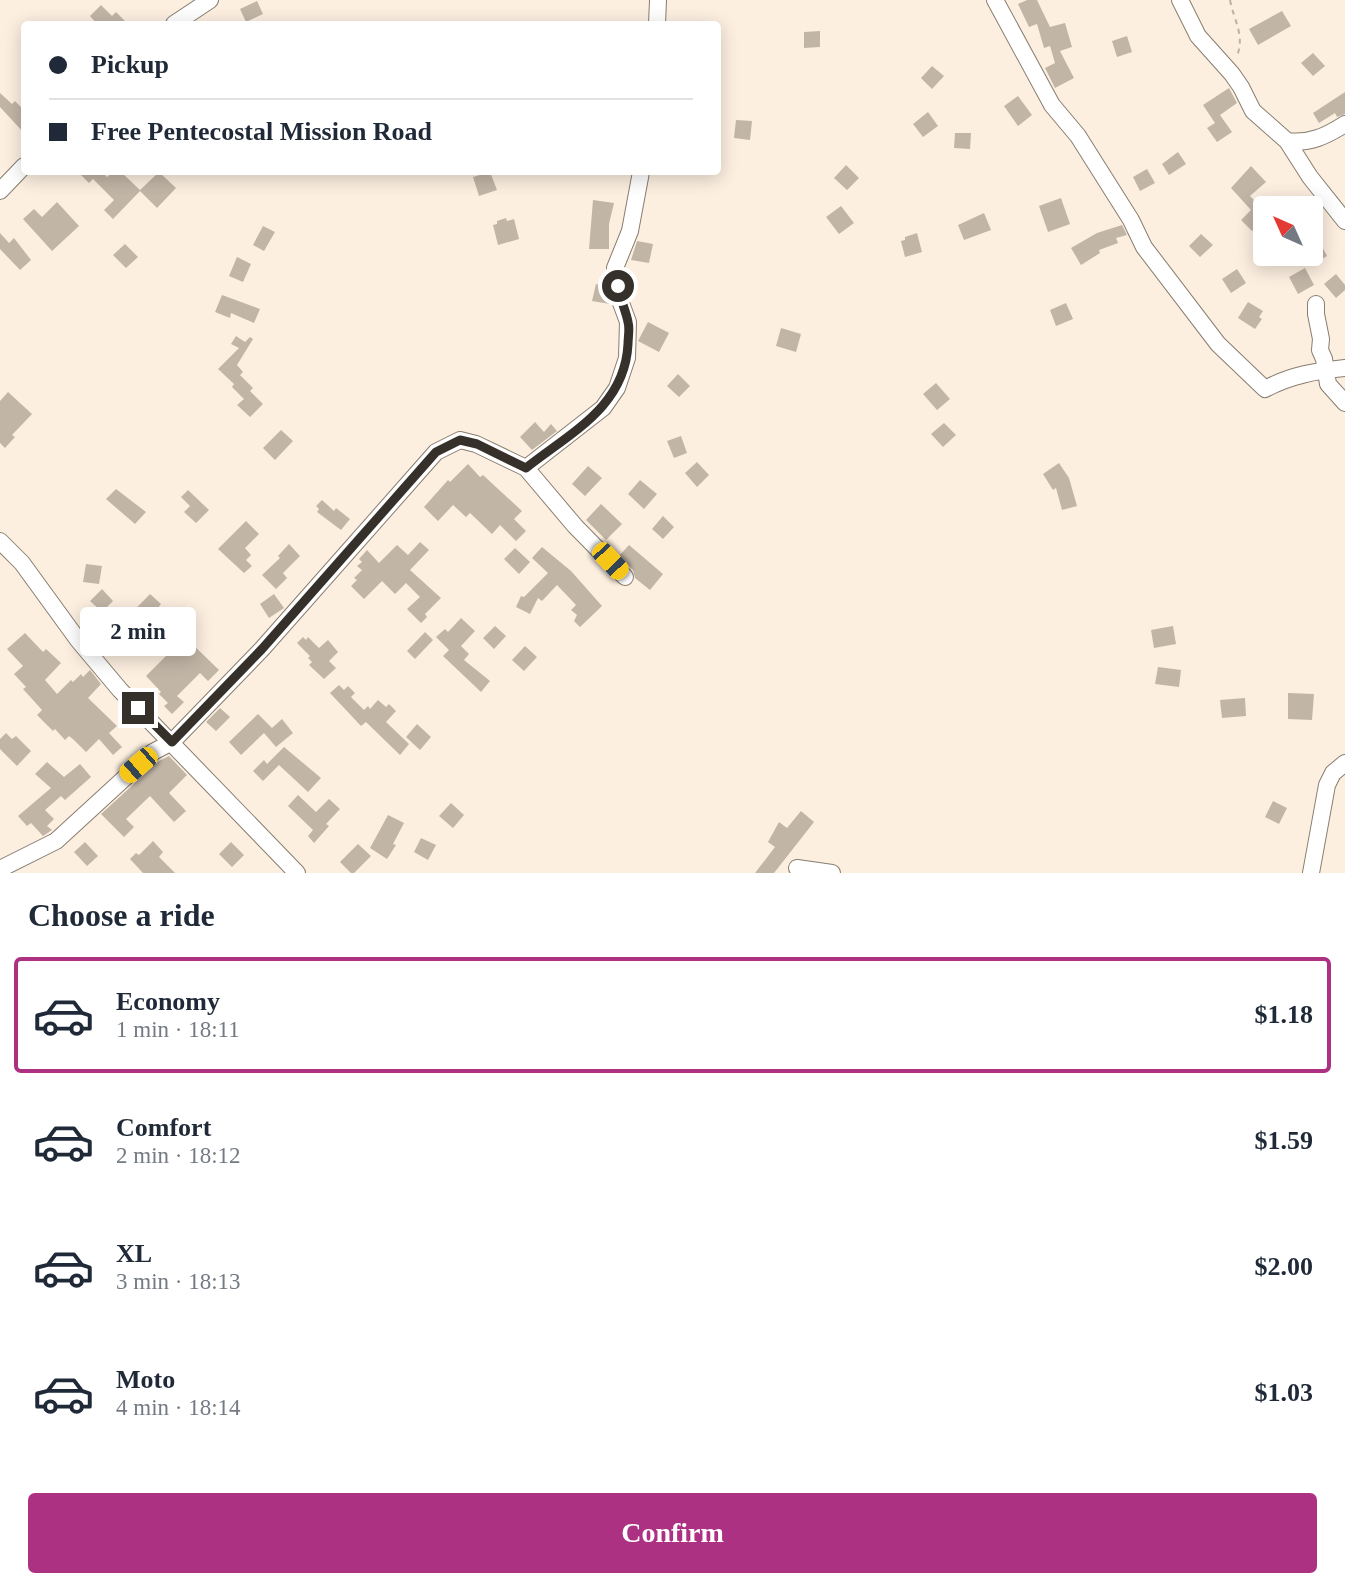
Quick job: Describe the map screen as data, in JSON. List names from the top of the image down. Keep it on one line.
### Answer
{"north":"top left","page":{"banner":["Pickup","Free Pentecostal Mission Road"],"bubble":"2 min","heading":"Choose a ride","list":[{"name":"Economy","note":"1 min · 18:11","value":"$1.18"},{"name":"Comfort","note":"2 min · 18:12","value":"$1.59"},{"name":"XL","note":"3 min · 18:13","value":"$2.00"},{"name":"Moto","note":"4 min · 18:14","value":"$1.03"}],"buttons":"Confirm"}}
